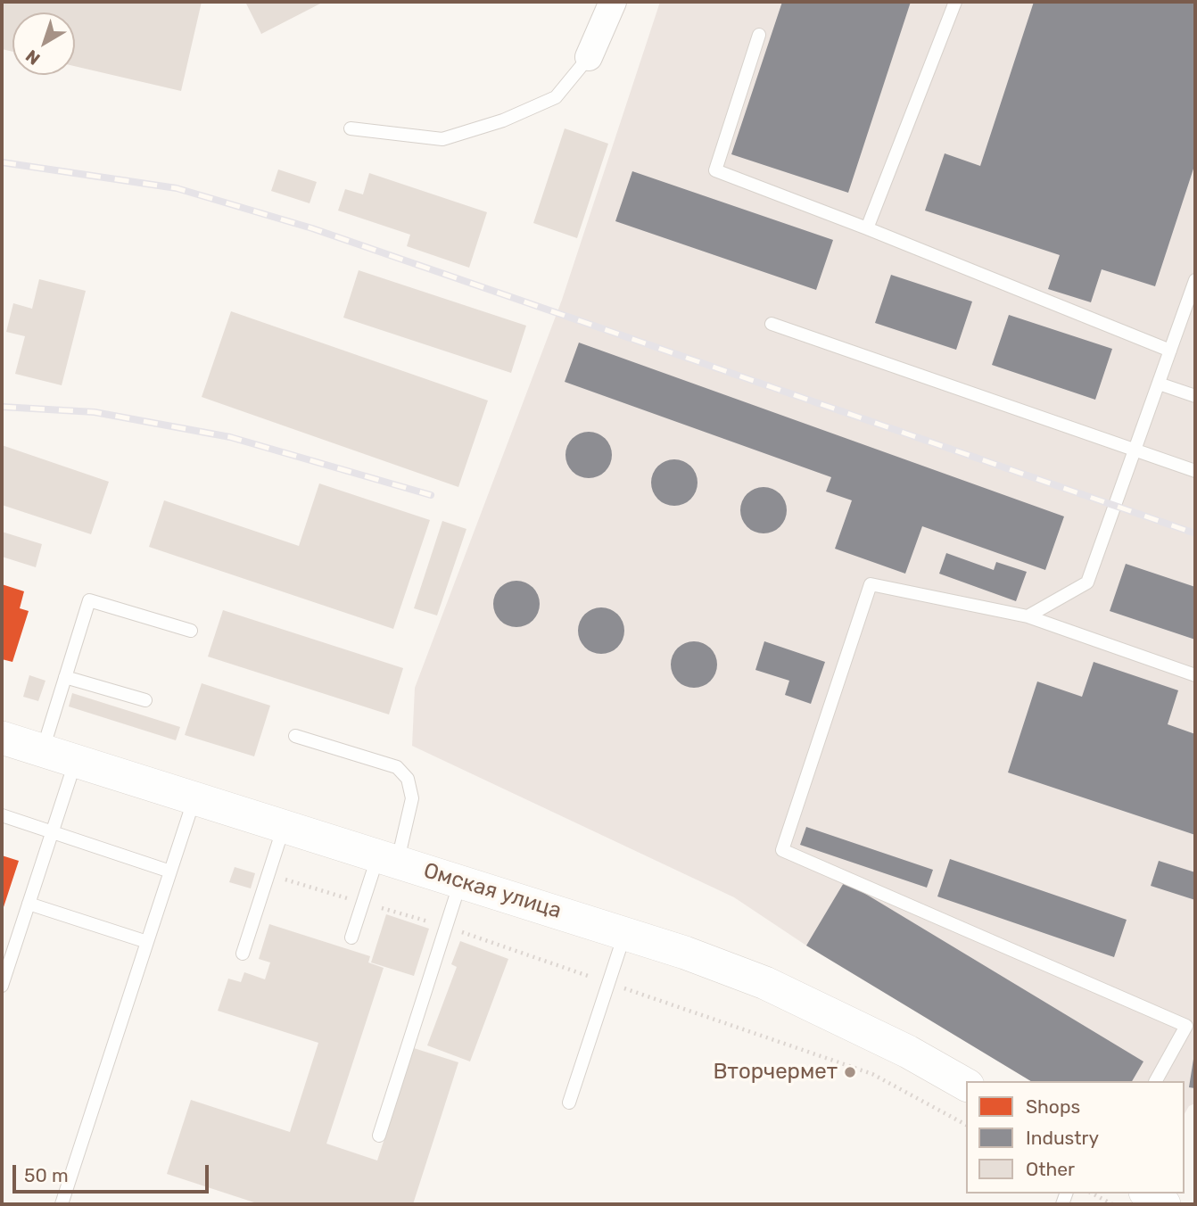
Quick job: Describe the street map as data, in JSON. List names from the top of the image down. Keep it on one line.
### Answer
{"streets":{"street":["Омская улица"]},"places":["Вторчермет"],"legend":["Shops","Industry","Other"],"scale_bar":"50 m","north":"bottom left"}
